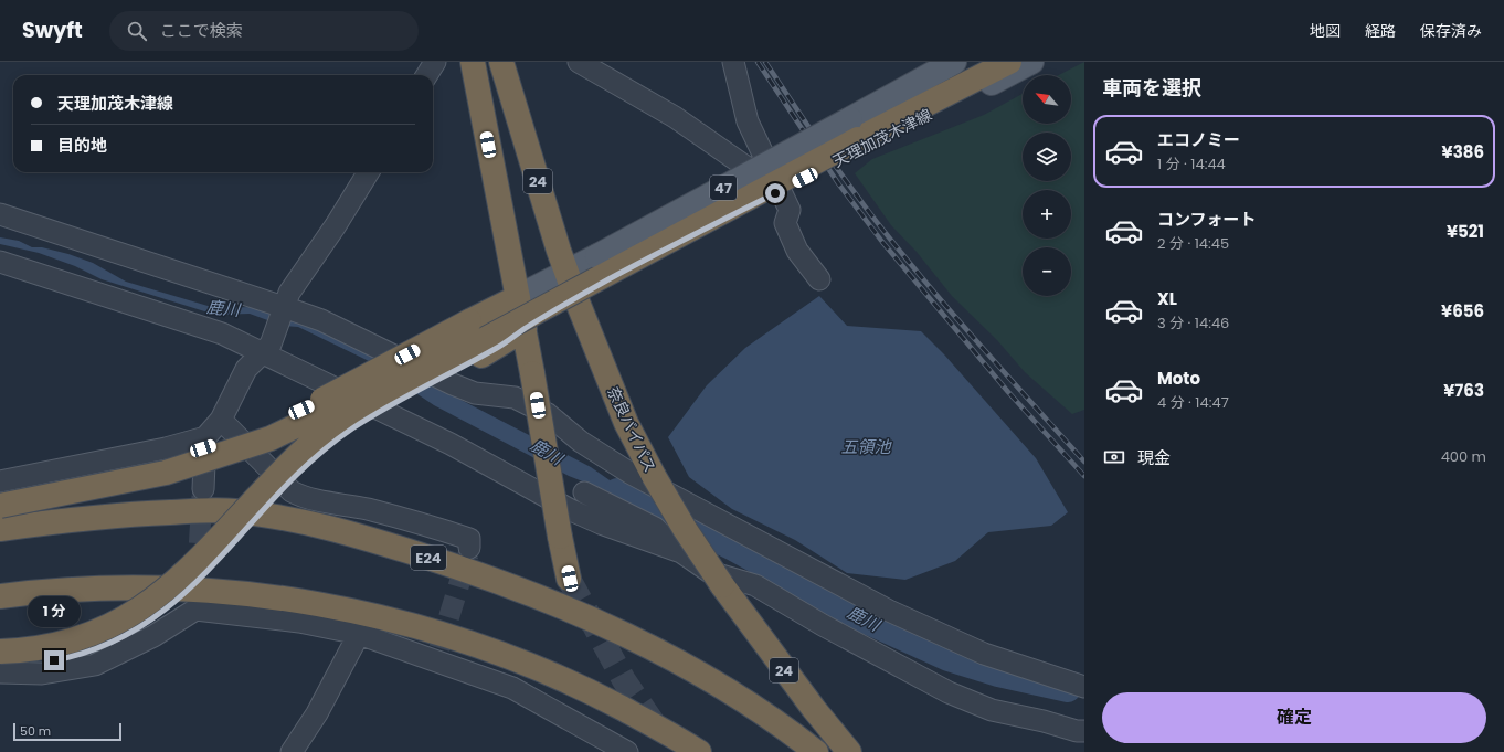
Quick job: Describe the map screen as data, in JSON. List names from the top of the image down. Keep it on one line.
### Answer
{"streets":{"highway":["24","奈良バイパス","E24"],"main road":["天理加茂木津線","47"]},"crossings":[["天理加茂木津線","奈良バイパス"]],"water":["鹿川","五領池"],"scale_bar":"50 m","north":"top left","page":{"header":"Swyft","search":"ここで検索","nav":["地図","経路","保存済み"],"heading":"車両を選択","map_buttons":["+","−"],"banner":["天理加茂木津線","目的地"],"list":[{"name":"エコノミー","note":"1 分 · 14:44","value":"¥386"},{"name":"コンフォート","note":"2 分 · 14:45","value":"¥521"},{"name":"XL","note":"3 分 · 14:46","value":"¥656"},{"name":"Moto","note":"4 分 · 14:47","value":"¥763"}],"pay":["現金","400 m"],"bubble":"1 分","buttons":"確定","scale":"50 m"}}
